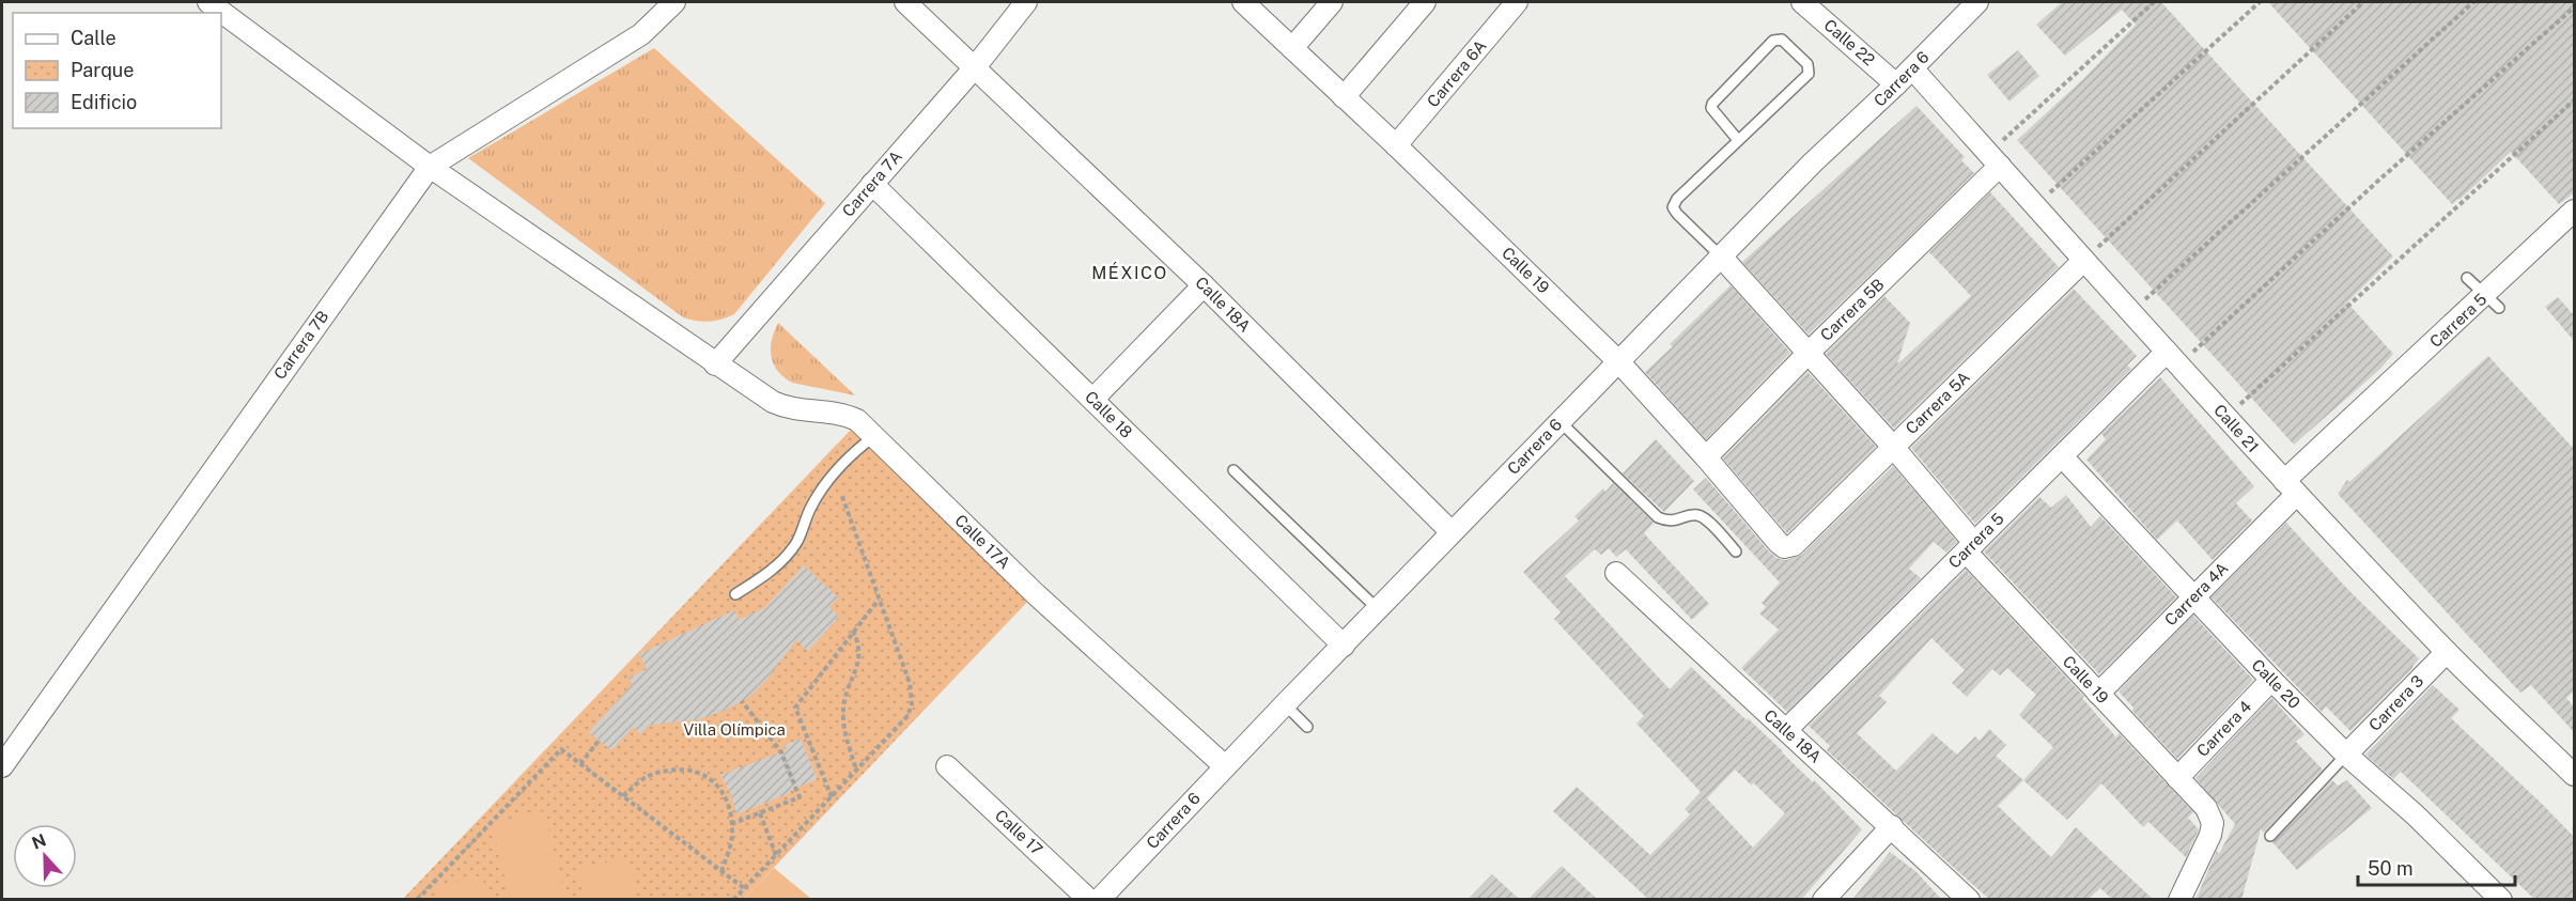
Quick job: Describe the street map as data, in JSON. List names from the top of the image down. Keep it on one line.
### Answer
{"streets":{"street":["Calle 22","Carrera 6A","Carrera 6","Carrera 7A","Calle 19","Calle 18A","Carrera 5B","Carrera 5","Carrera 7B","Carrera 5A","Calle 18","Calle 21","Calle 17A","Carrera 4A","Calle 20","Carrera 3","Carrera 4","Calle 17"]},"crossings":[["Calle 22","Carrera 6"],["Carrera 6A","Calle 19"],["Carrera 6","Calle 19"],["Carrera 6","Calle 18A"],["Carrera 6","Calle 18"],["Carrera 6","Calle 21"],["Carrera 6","Calle 17A"],["Carrera 7A","Calle 18A"],["Carrera 7A","Calle 18"],["Carrera 7A","Calle 17A"],["Calle 19","Carrera 5B"],["Calle 19","Carrera 5"],["Calle 19","Carrera 5A"],["Calle 19","Carrera 4A"],["Calle 19","Carrera 4"],["Calle 18A","Carrera 5"],["Carrera 5B","Calle 21"],["Carrera 5","Calle 21"],["Carrera 5","Carrera 4A"],["Carrera 5","Calle 20"],["Carrera 7B","Calle 17A"],["Carrera 5A","Calle 21"],["Calle 21","Carrera 4A"],["Calle 21","Carrera 3"],["Carrera 4A","Calle 20"],["Calle 20","Carrera 3"],["Calle 20","Carrera 4"]],"districts":["MÉXICO"],"parks":["Villa Olímpica"],"legend":["Calle","Parque","Edificio"],"scale_bar":"50 m","north":"top"}
